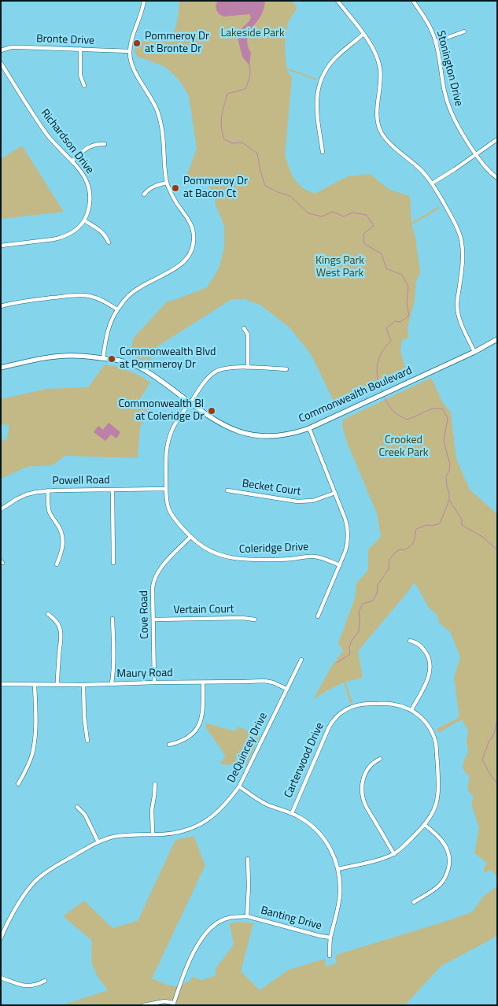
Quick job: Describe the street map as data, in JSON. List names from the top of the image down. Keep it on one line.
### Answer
{"streets":{"street":["Bronte Drive","Stonington Drive","Richardson Drive","Commonwealth Boulevard","Powell Road","Becket Court","Coleridge Drive","Vertain Court","Cove Road","Maury Road","DeQuincey Drive","Carterwood Drive","Banting Drive"]},"crossings":[["Commonwealth Boulevard","Coleridge Drive"],["Powell Road","Coleridge Drive"],["Coleridge Drive","Cove Road"],["Vertain Court","Cove Road"],["Cove Road","Maury Road"],["Maury Road","DeQuincey Drive"]],"parks":["Lakeside Park","Kings Park West Park","Crooked Creek Park"],"places":["Pommeroy Dr at Bronte Dr","Pommeroy Dr at Bacon Ct","Commonwealth Blvd at Pommeroy Dr","Commonwealth Bl at Coleridge Dr"]}
